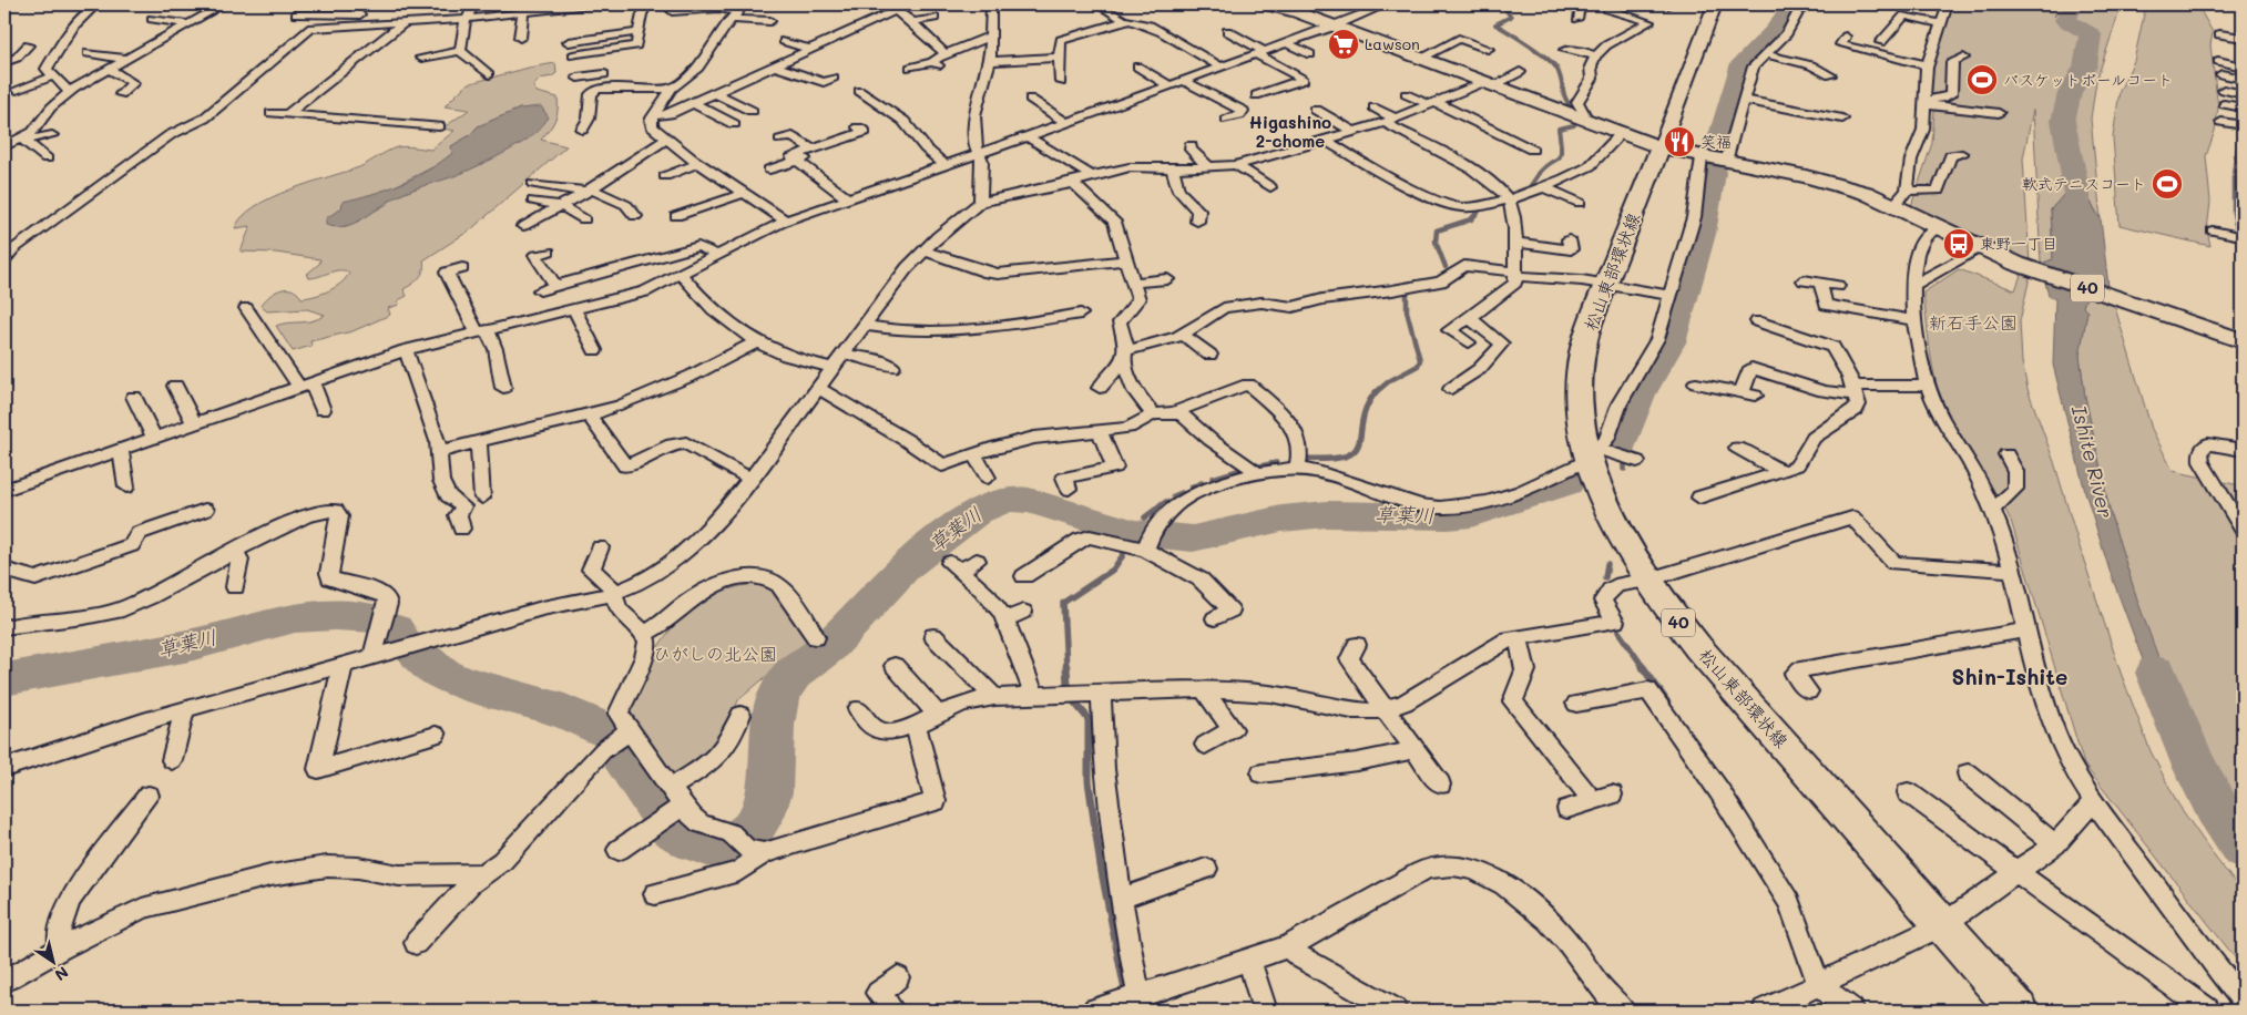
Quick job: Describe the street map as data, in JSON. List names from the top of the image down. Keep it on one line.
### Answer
{"streets":{"main road":["松山東部環状線","40"]},"crossings":[["松山東部環状線","40"]],"districts":["Higashino 2-chome","Shin-Ishite"],"water":["Ishite River","草葉川"],"parks":["新石手公園","ひがしの北公園"],"places":{"supermarket":["Lawson"],"sports":["バスケットボールコート","軟式テニスコート"],"restaurant":["笑福"],"bus stop":["東野一丁目"]},"north":"bottom right"}
